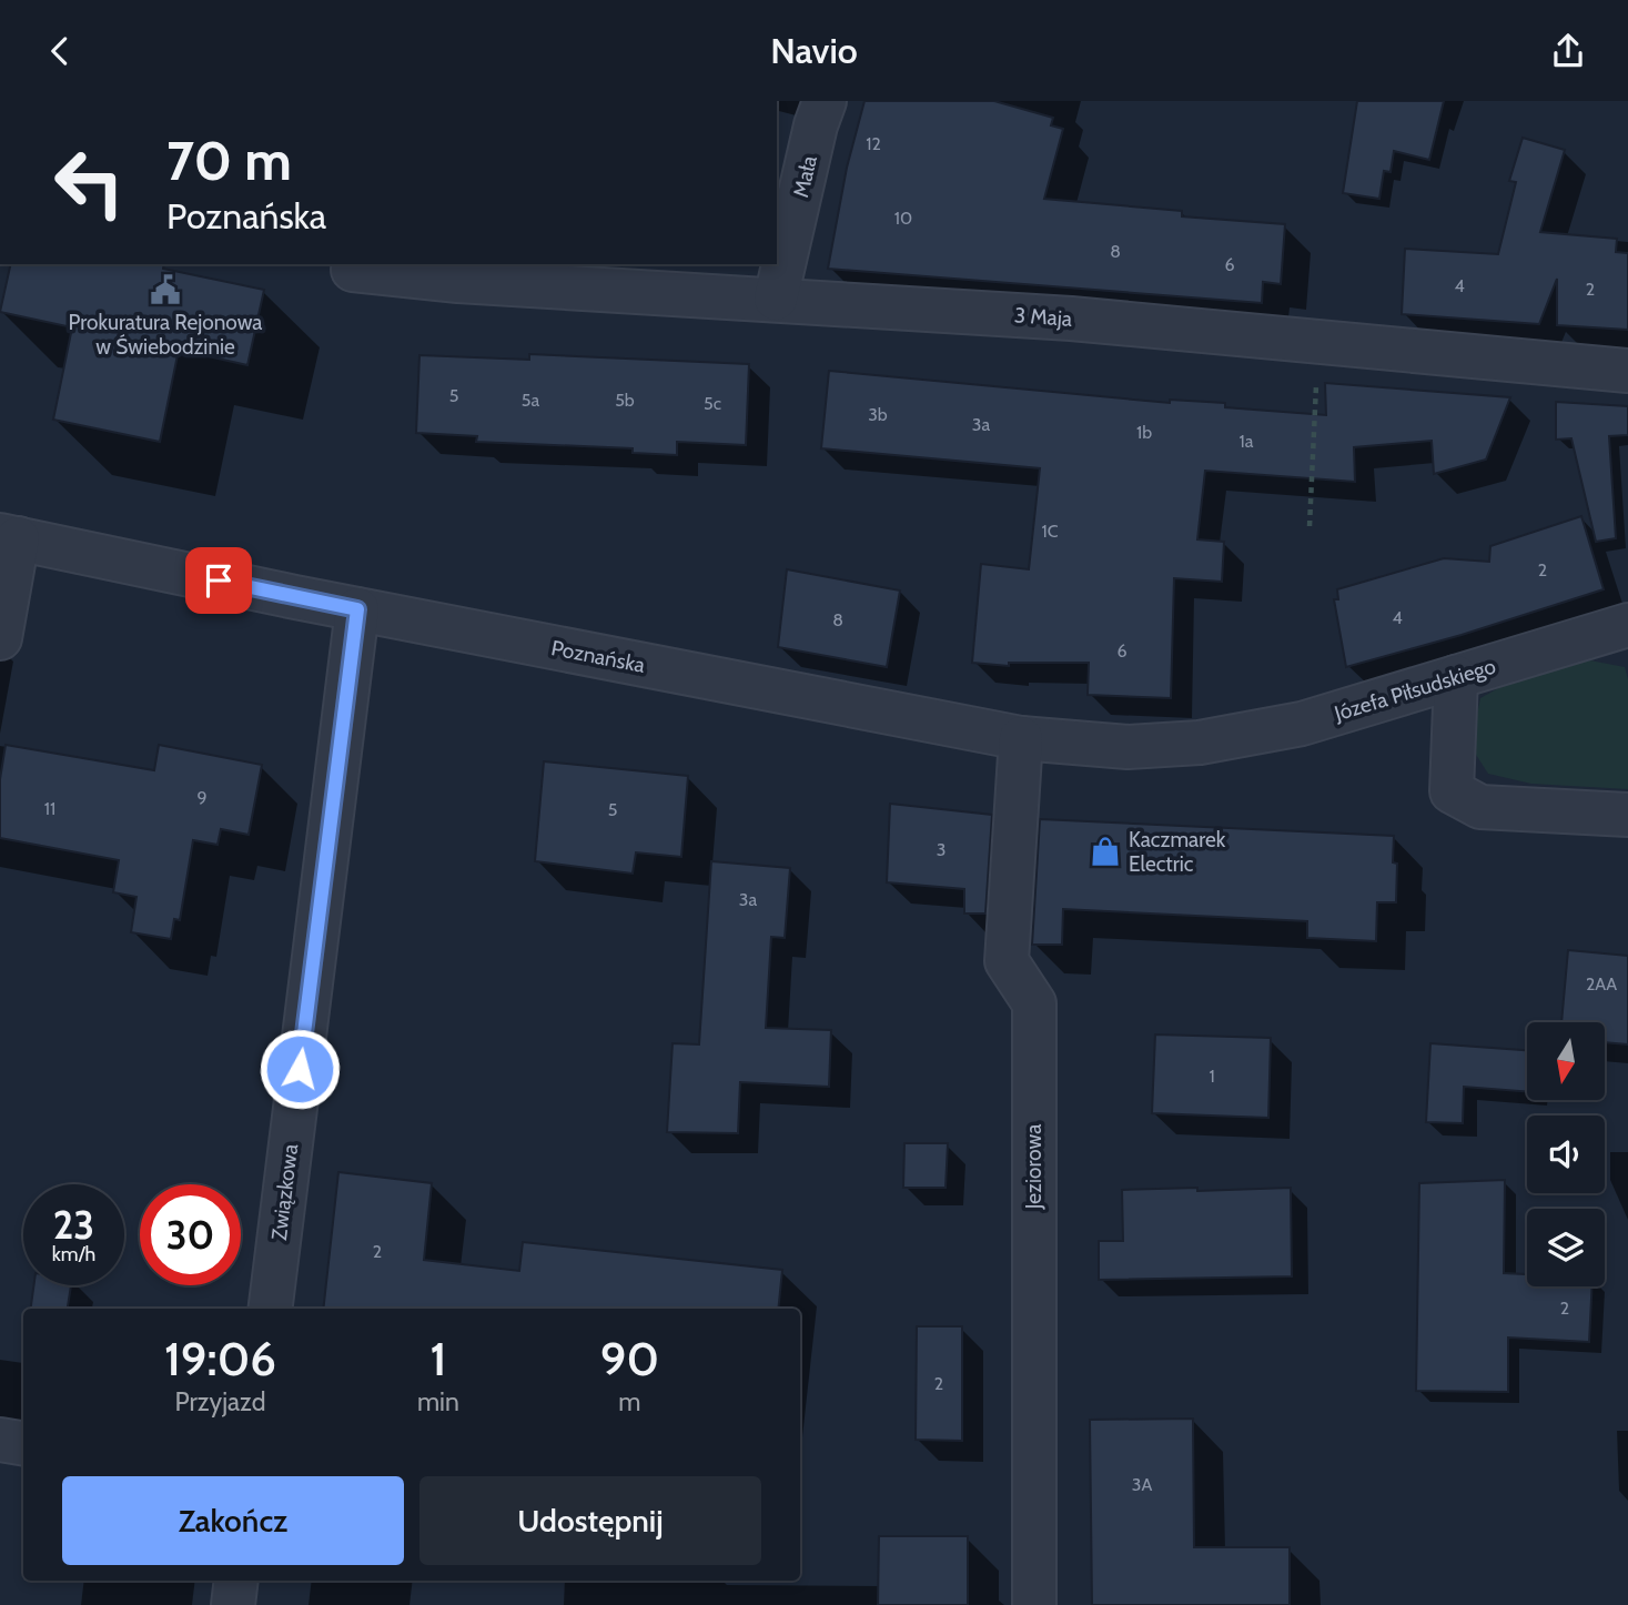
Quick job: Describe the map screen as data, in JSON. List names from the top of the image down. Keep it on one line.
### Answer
{"streets":{"street":["Mała","3 Maja","Poznańska","Józefa Piłsudskiego","Jeziorowa","Związkowa"]},"crossings":[["Mała","3 Maja"],["Poznańska","Józefa Piłsudskiego"],["Poznańska","Jeziorowa"],["Poznańska","Związkowa"]],"places":{"public building":["Prokuratura Rejonowa w Świebodzinie"],"shop":["Kaczmarek Electric"]},"house_numbers":["12","10","8","6","4","2","5","5a","5b","5c","3b","3a","1b","1a","1C","2","4","8","6","9","11","5","3","3a","2AA","1","2","2","2","3A"],"north":"bottom","page":{"header":"Navio","turn":["70 m","Poznańska"],"speed":"23 km/h","limit":"30","eta":["19:06","Przyjazd","1","min","90","m"],"buttons":["Zakończ","Udostępnij"]}}
